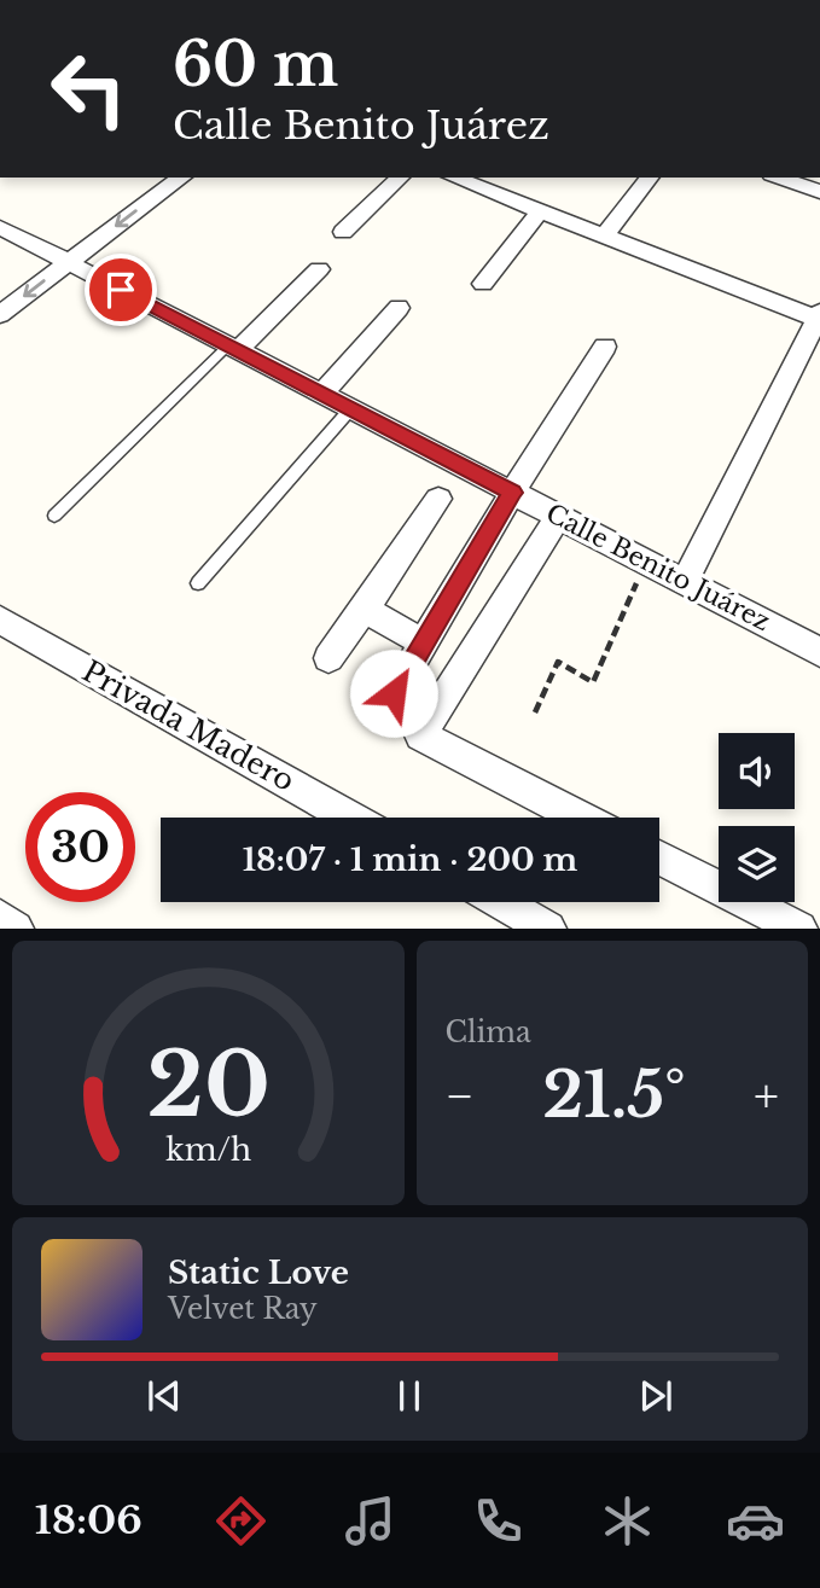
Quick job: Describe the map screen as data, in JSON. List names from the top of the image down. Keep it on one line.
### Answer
{"streets":{"street":["Calle Benito Juárez","Privada Madero"]},"page":{"turn":["60 m","Calle Benito Juárez"],"limit":"30","trip":"18:07 · 1 min · 200 m","tile":"Clima","heat":["−","21.5°","+"],"song":["Static Love","Velvet Ray"],"tabs":"18:06","gauge":["20","km/h"]}}
